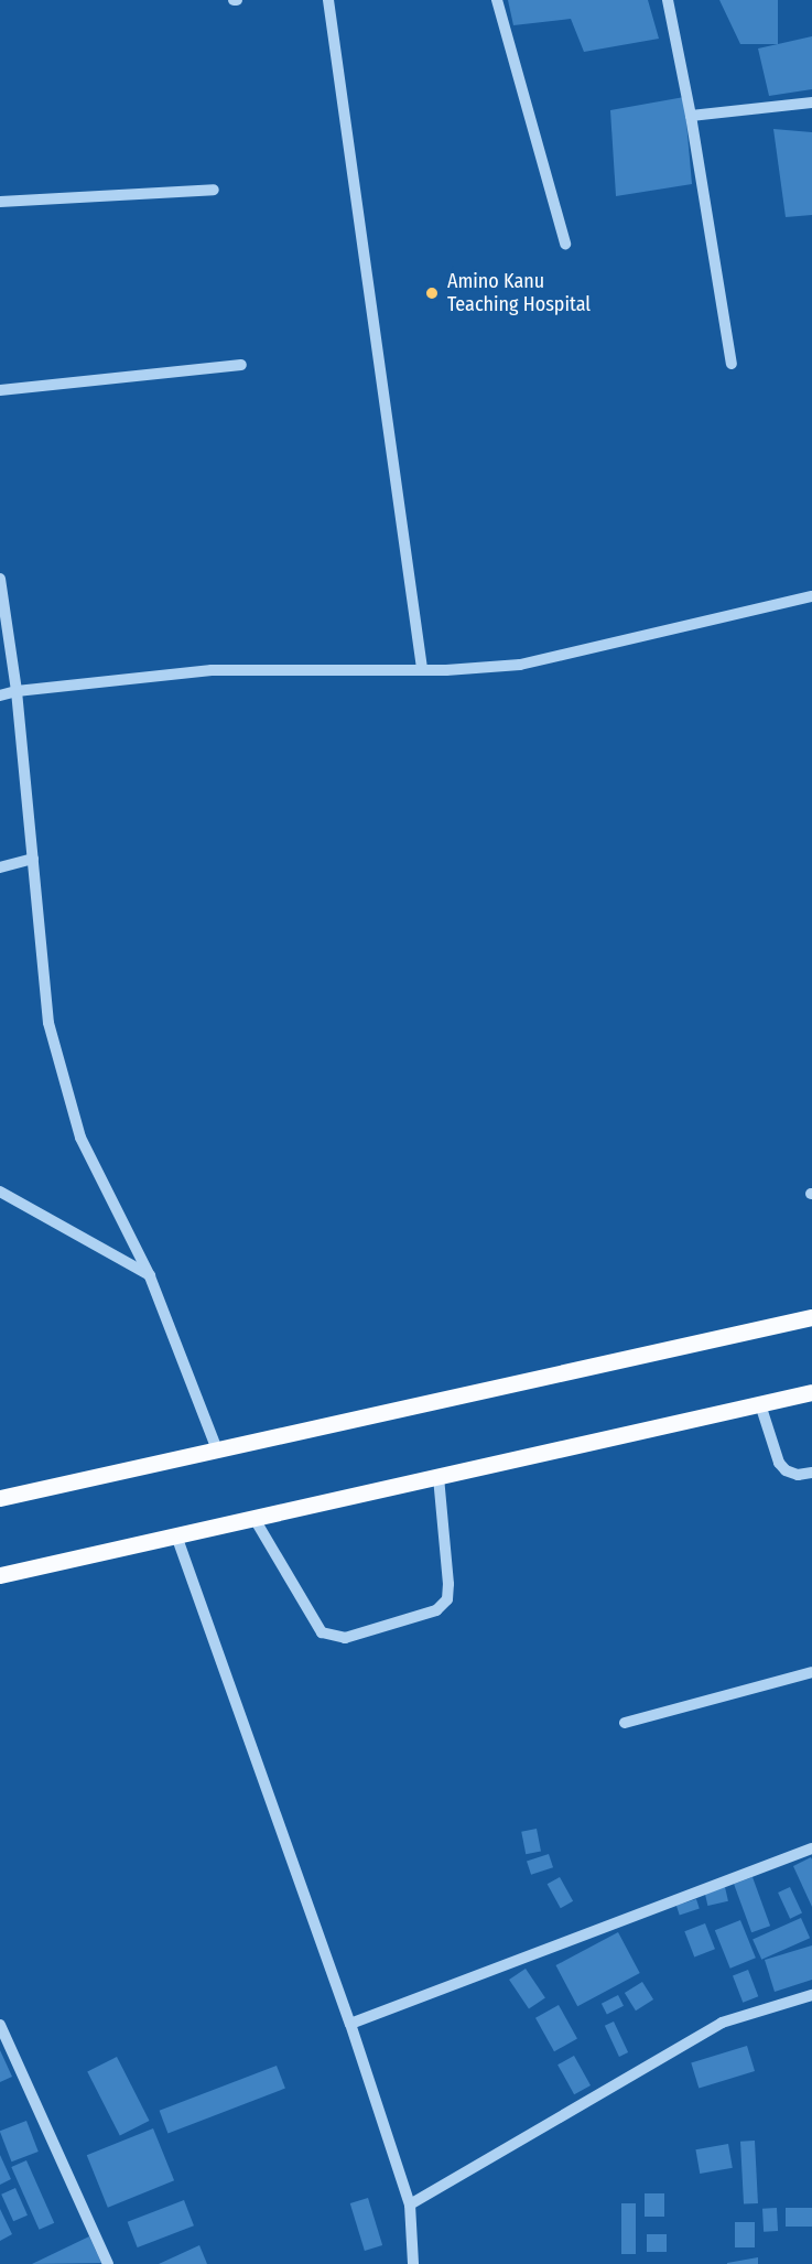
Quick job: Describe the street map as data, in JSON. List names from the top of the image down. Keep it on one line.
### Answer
{"places":["Amino Kanu Teaching Hospital"]}
